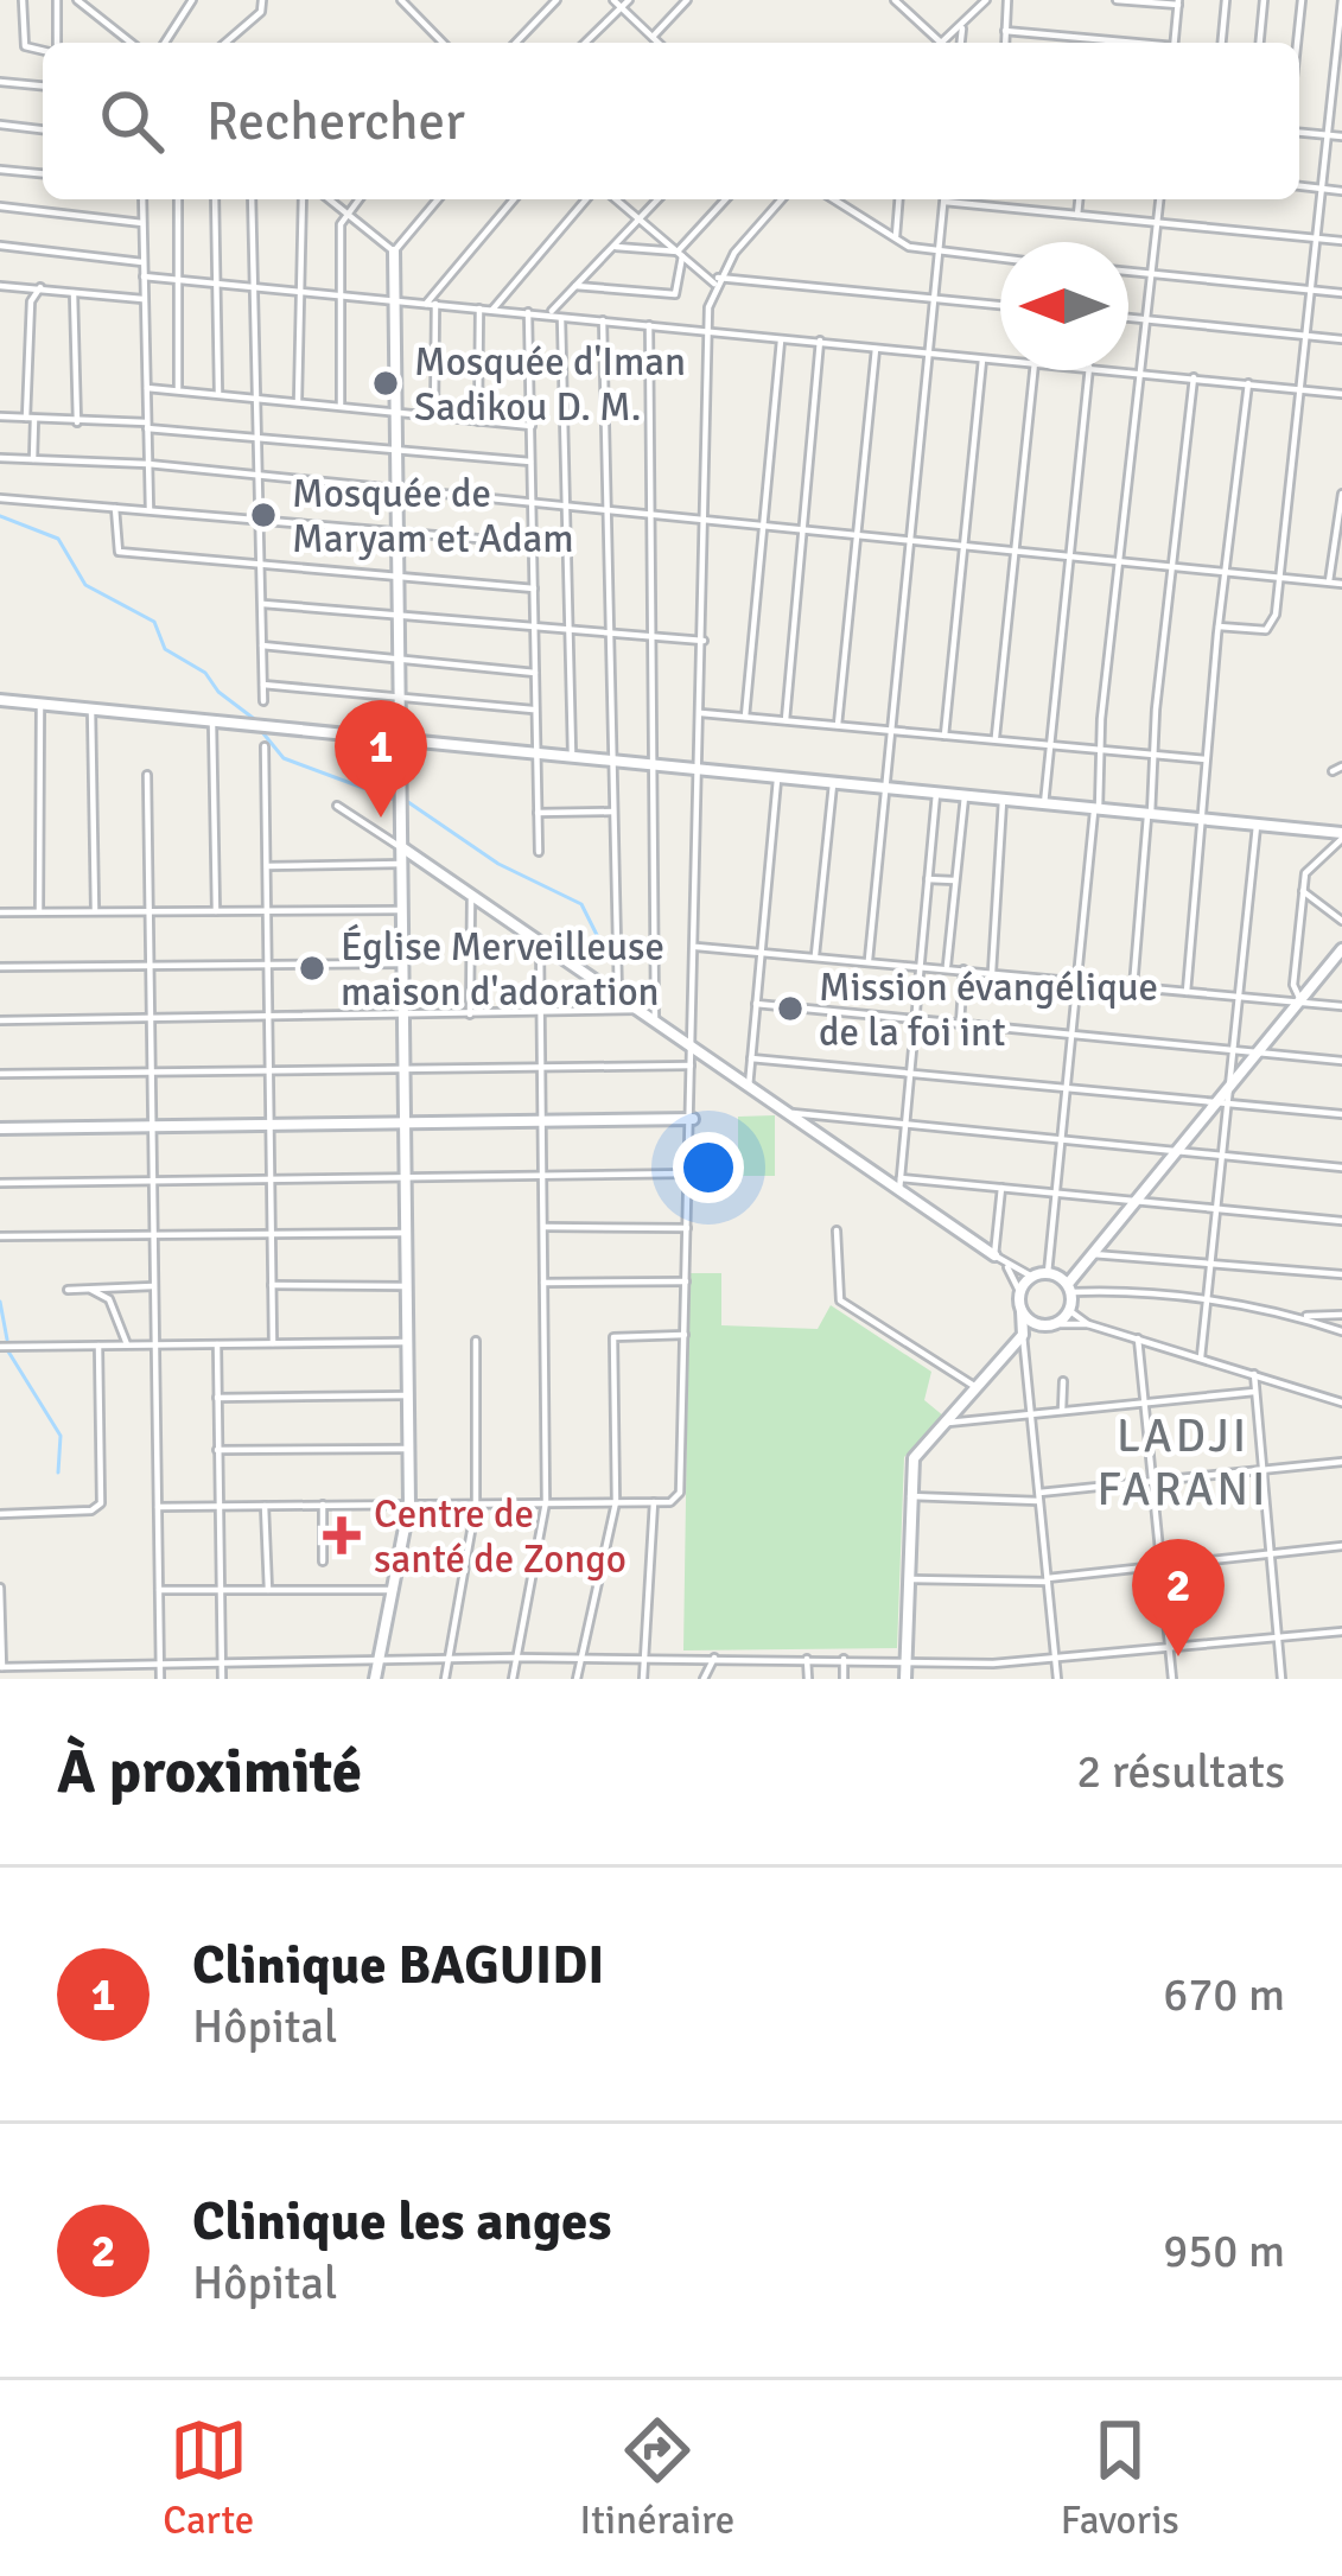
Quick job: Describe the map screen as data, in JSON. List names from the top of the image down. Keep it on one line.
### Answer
{"districts":["LADJI FARANI"],"places":{"other":["Mosquée d'Iman Sadikou D. M.","Mosquée de Maryam et Adam","Église Merveilleuse maison d'adoration","Mission évangélique de la foi int"],"health":["Centre de santé de Zongo"]},"north":"left","page":{"search":"Rechercher","pins":["1","2"],"heading":["À proximité","2 résultats"],"list":[{"mark":"1","name":"Clinique BAGUIDI","note":"Hôpital","value":"670 m"},{"mark":"2","name":"Clinique les anges","note":"Hôpital","value":"950 m"}],"nav":["Carte","Itinéraire","Favoris"]}}
